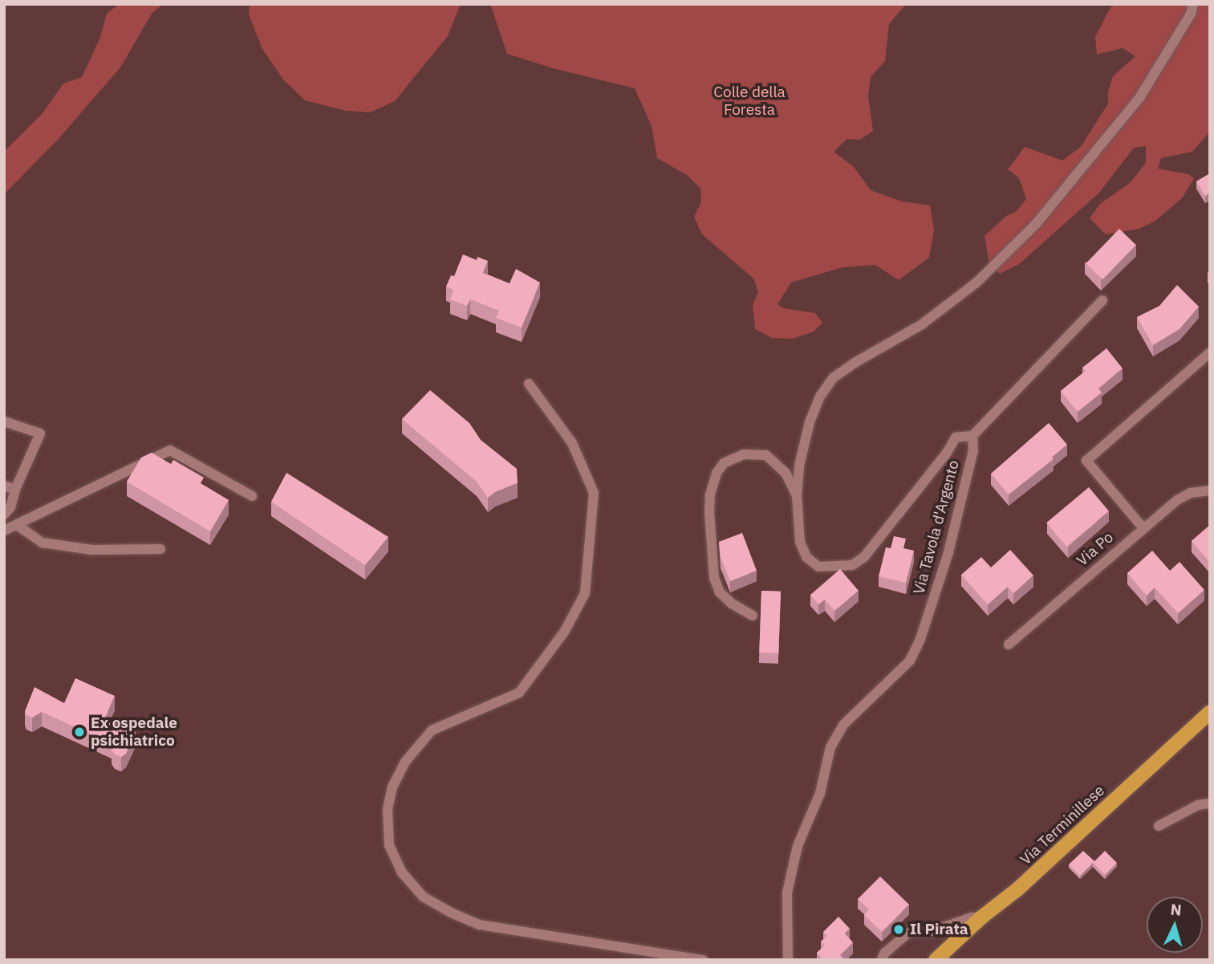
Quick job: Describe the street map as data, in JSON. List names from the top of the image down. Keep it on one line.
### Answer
{"streets":{"main road":["Via Terminillese"],"street":["Via Tavola d'Argento","Via Po"]},"parks":["Colle della Foresta"],"places":["Ex ospedale psichiatrico","Il Pirata"],"north":"top"}
